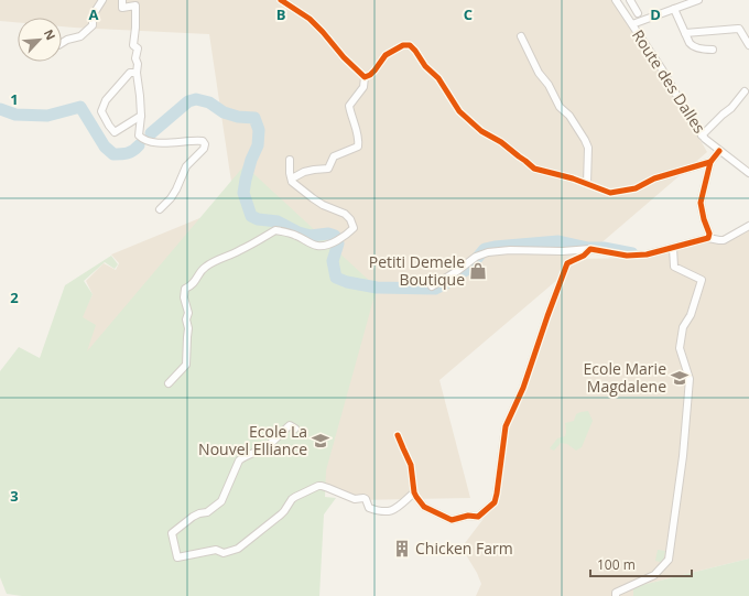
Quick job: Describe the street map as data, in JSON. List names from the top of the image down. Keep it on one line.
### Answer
{"streets":{"street":["Route des Dalles"]},"places":{"shop":["Petiti Demele Boutique"],"school or university":["Ecole Marie Magdalene","Ecole La Nouvel Elliance"],"building":["Chicken Farm"]},"scale_bar":"100 m","north":"top right","grid":{"columns":["A","B","C","D"],"rows":["1","2","3"]}}
